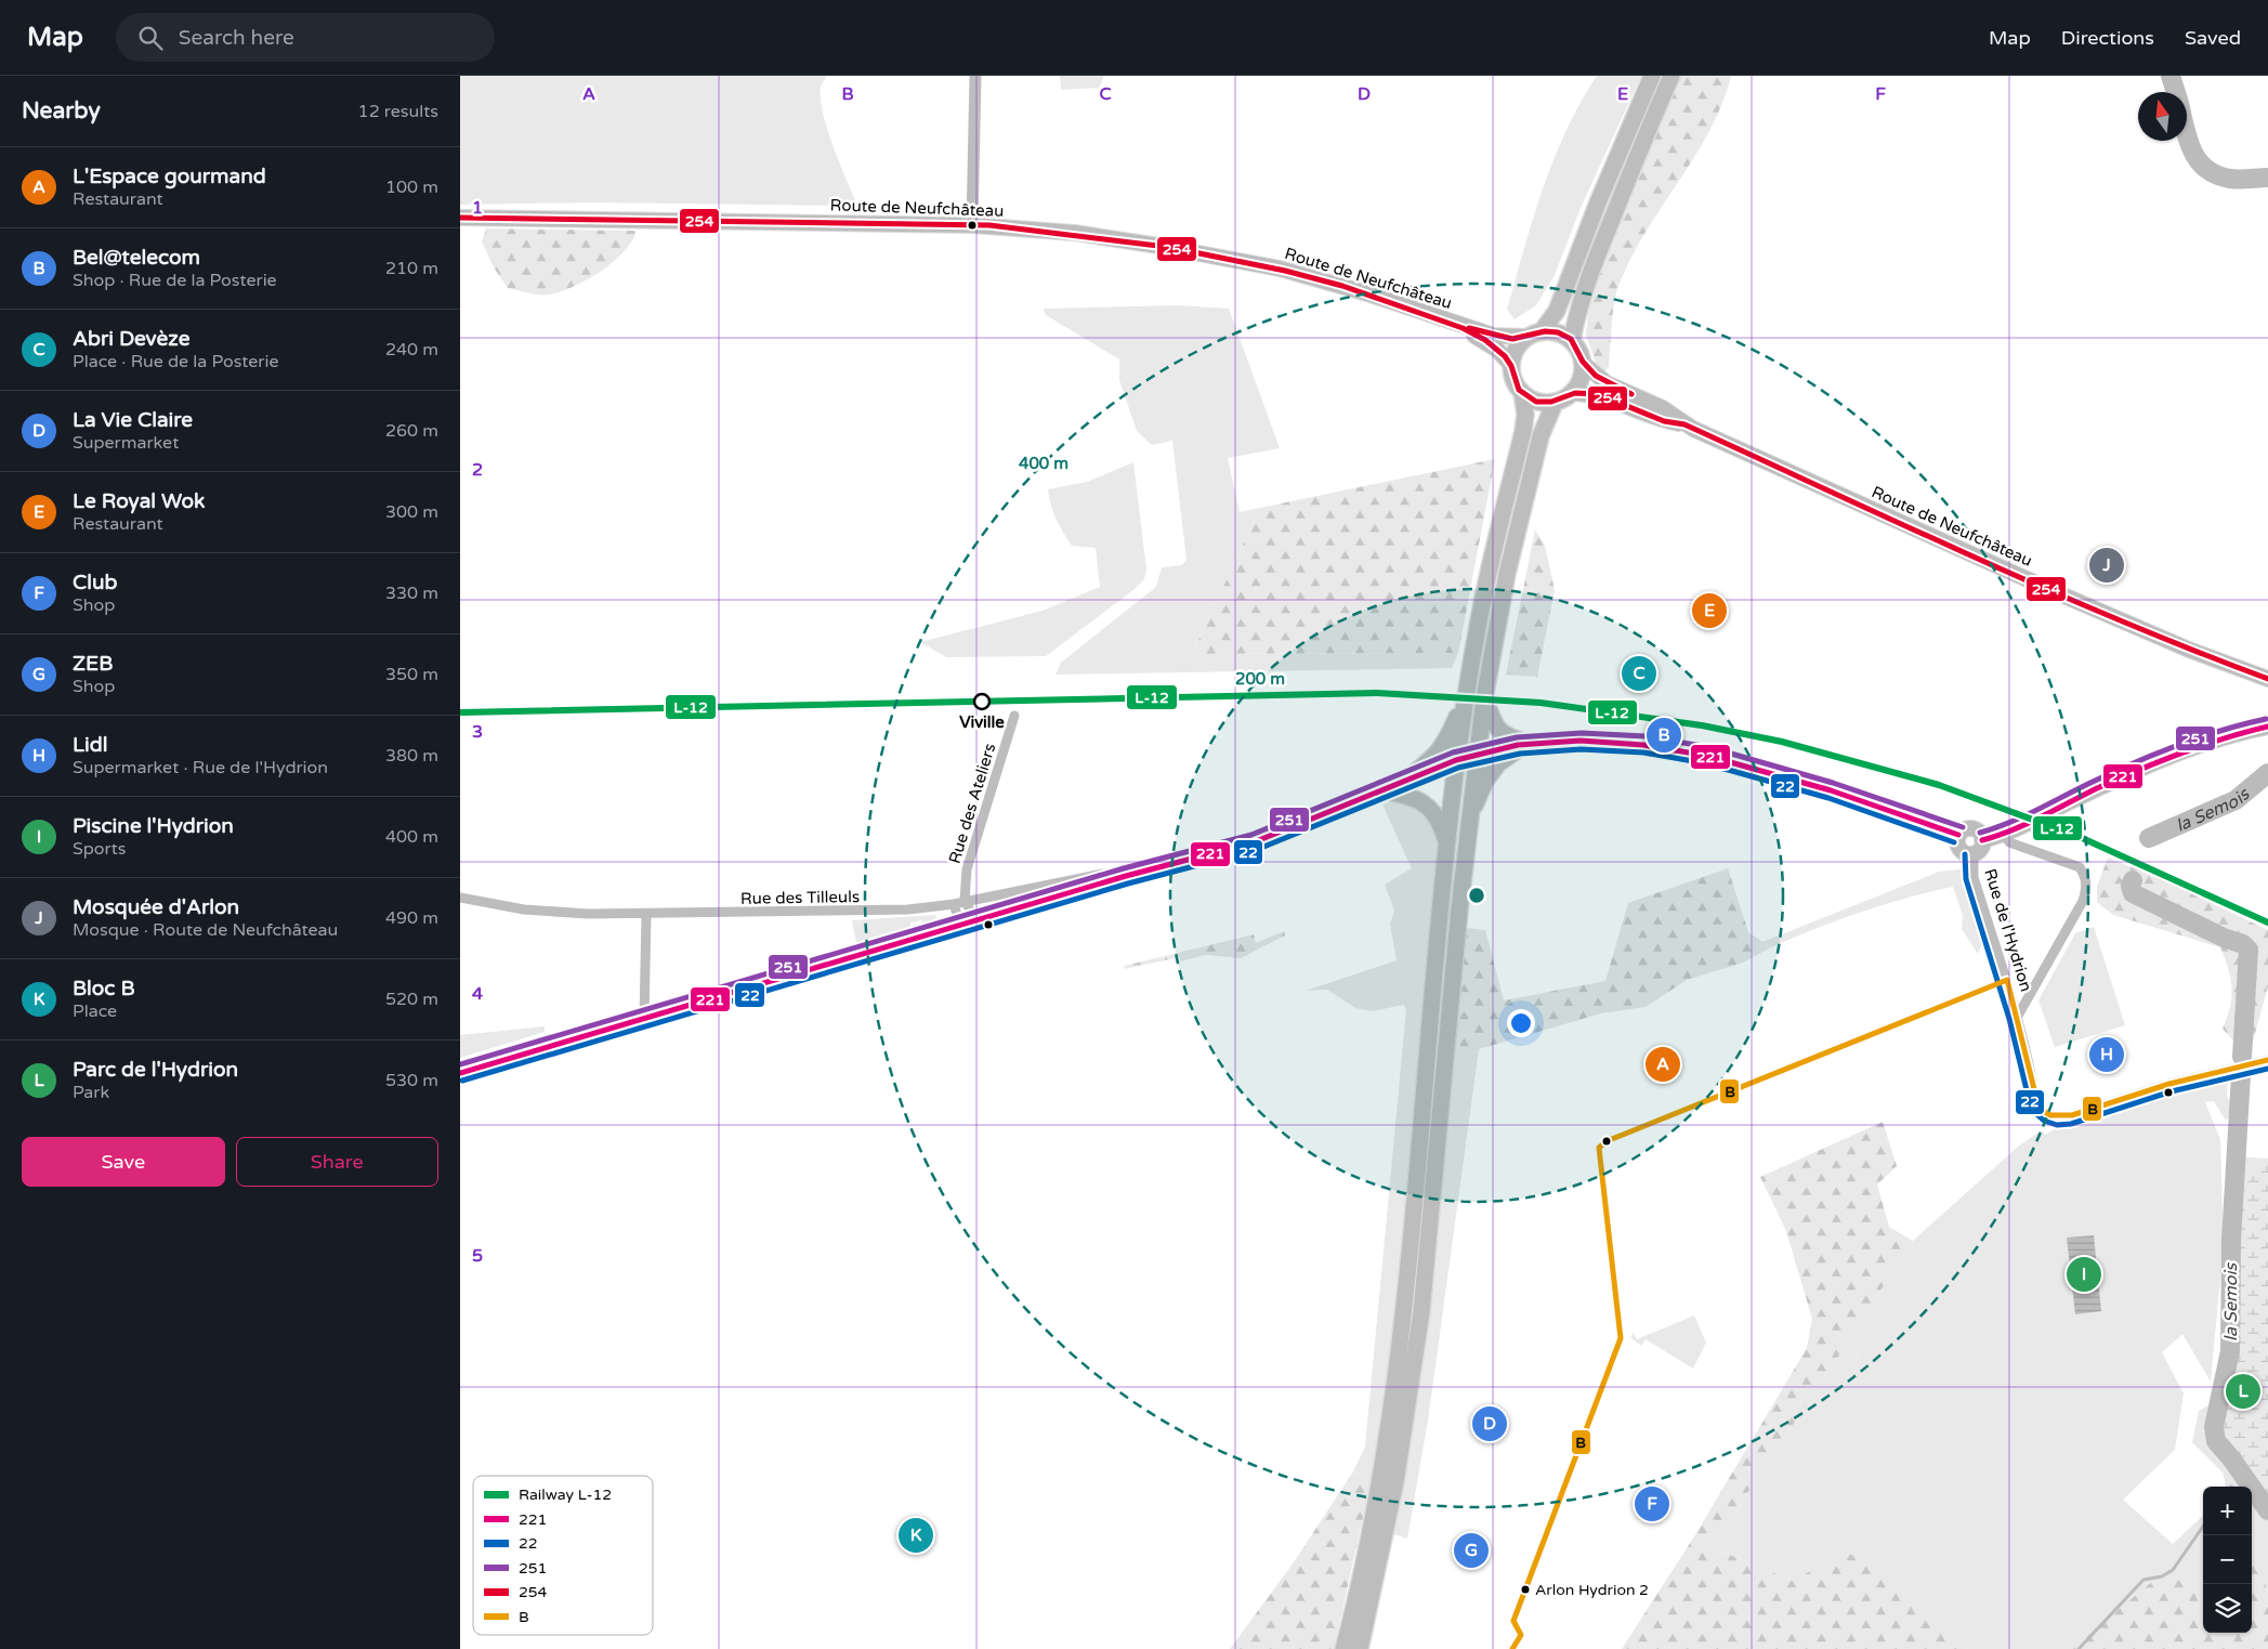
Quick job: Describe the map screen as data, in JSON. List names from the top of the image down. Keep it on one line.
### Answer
{"streets":{"main road":["Route de Neufchâteau"],"street":["Rue des Ateliers","Rue des Tilleuls","Rue de l'Hydrion"]},"crossings":[["Rue des Ateliers","Rue des Tilleuls"]],"water":["la Semois"],"places":["Viville","Arlon Hydrion 2"],"lines":["transit line 254","rail line L-12","transit line 251","transit line 221","transit line 22","transit line B"],"legend":["Railway L-12","221","22","251","254","B"],"north":"top","page":{"header":"Map","search":"Search here","nav":["Map","Directions","Saved"],"heading":["Nearby","12 results"],"list":[{"mark":"A","name":"L'Espace gourmand","note":"Restaurant","value":"100 m"},{"mark":"B","name":"Bel@telecom","note":"Shop · Rue de la Posterie","value":"210 m"},{"mark":"C","name":"Abri Devèze","note":"Place · Rue de la Posterie","value":"240 m"},{"mark":"D","name":"La Vie Claire","note":"Supermarket","value":"260 m"},{"mark":"E","name":"Le Royal Wok","note":"Restaurant","value":"300 m"},{"mark":"F","name":"Club","note":"Shop","value":"330 m"},{"mark":"G","name":"ZEB","note":"Shop","value":"350 m"},{"mark":"H","name":"Lidl","note":"Supermarket · Rue de l'Hydrion","value":"380 m"},{"mark":"I","name":"Piscine l'Hydrion","note":"Sports","value":"400 m"},{"mark":"J","name":"Mosquée d'Arlon","note":"Mosque · Route de Neufchâteau","value":"490 m"},{"mark":"K","name":"Bloc B","note":"Place","value":"520 m"},{"mark":"L","name":"Parc de l'Hydrion","note":"Park","value":"530 m"}],"pins":["J","E","C","B","H","A","I","L","D","F","K","G"],"buttons":["Save","Share"],"map_buttons":["+","−"]},"grid":{"columns":["A","B","C","D","E","F"],"rows":["1","2","3","4","5"]},"rings":["400 m","200 m"]}
